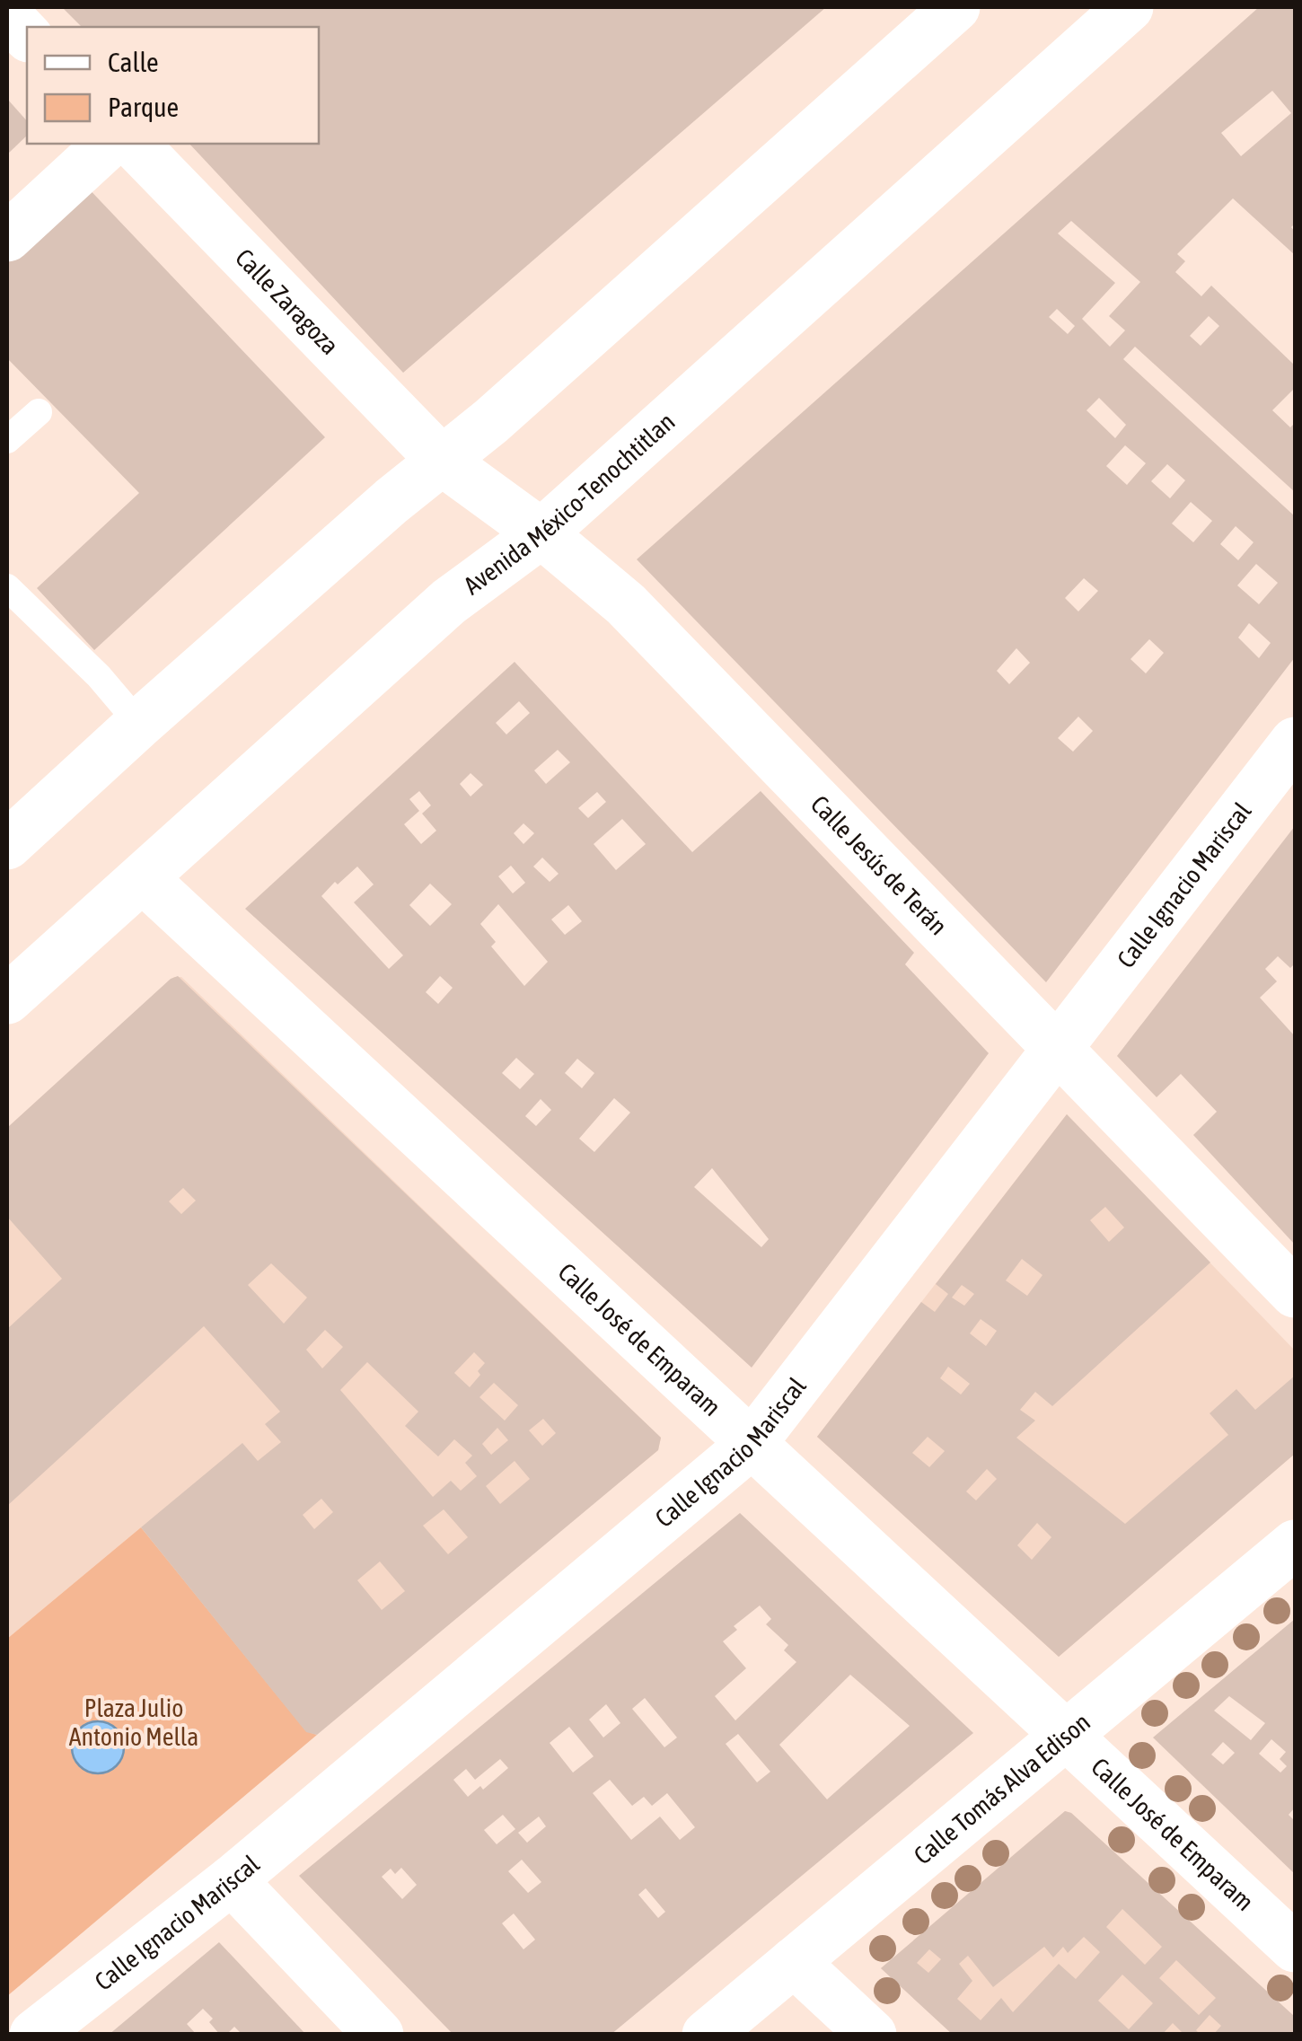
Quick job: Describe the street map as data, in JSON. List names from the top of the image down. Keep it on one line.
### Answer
{"streets":{"street":["Calle Zaragoza","Avenida México-Tenochtitlan","Calle Jesús de Terán","Calle Ignacio Mariscal","Calle José de Emparam","Calle Tomás Alva Edison"]},"crossings":[["Calle Zaragoza","Calle Jesús de Terán"],["Avenida México-Tenochtitlan","Calle Jesús de Terán"],["Avenida México-Tenochtitlan","Calle José de Emparam"],["Calle Jesús de Terán","Calle Ignacio Mariscal"],["Calle Ignacio Mariscal","Calle José de Emparam"],["Calle José de Emparam","Calle Tomás Alva Edison"]],"parks":["Plaza Julio Antonio Mella"],"legend":["Calle","Parque"]}
